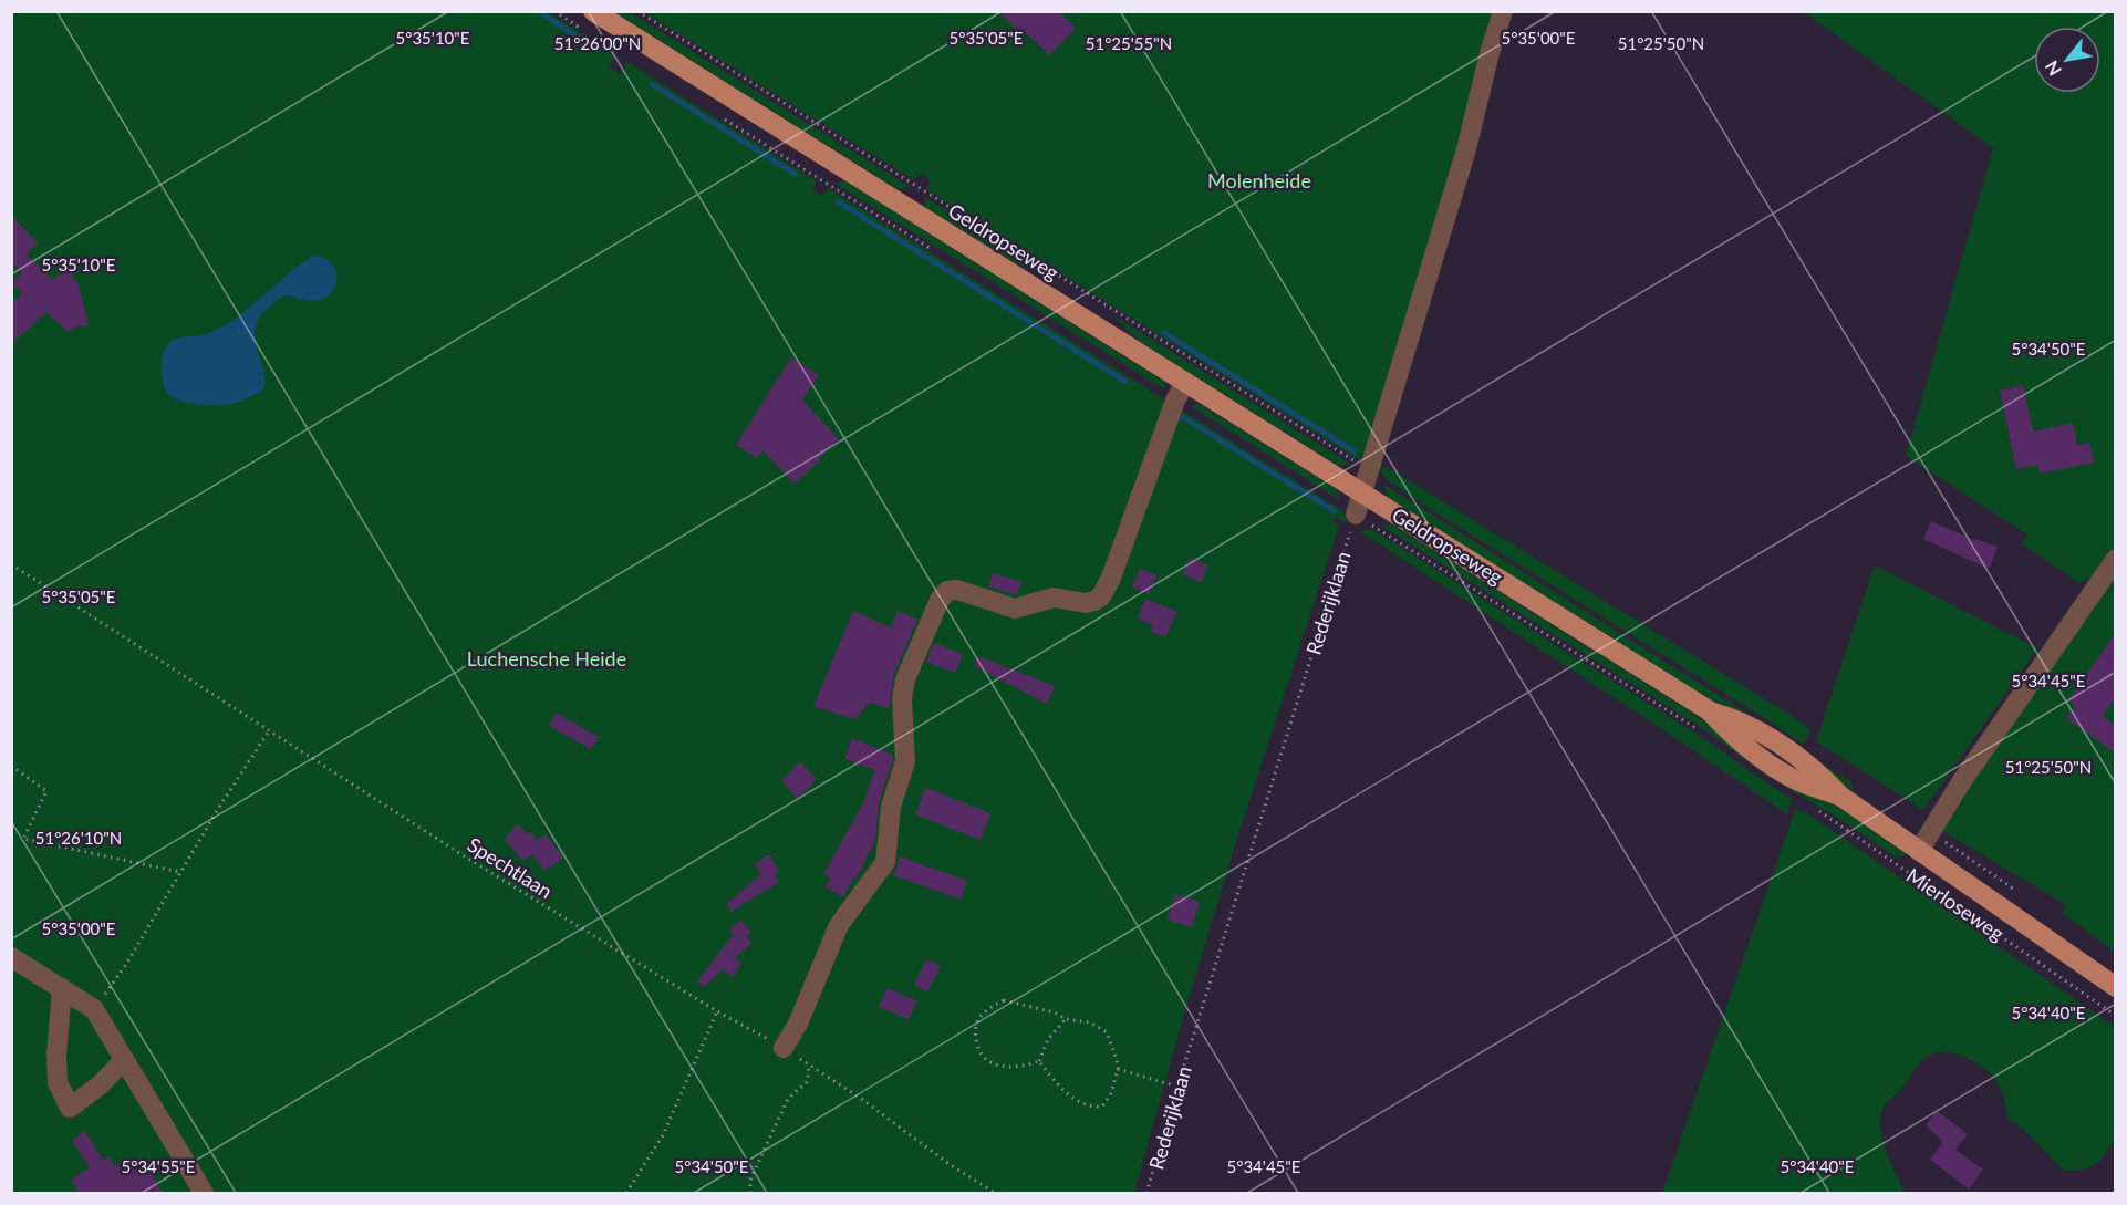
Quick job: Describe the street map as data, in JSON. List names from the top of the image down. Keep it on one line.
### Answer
{"streets":{"main road":["Geldropseweg","Mierloseweg"],"path":["Rederijklaan","Spechtlaan"]},"crossings":[["Geldropseweg","Rederijklaan"],["Geldropseweg","Mierloseweg"]],"parks":["Molenheide","Luchensche Heide"],"north":"bottom left","coordinates":["5°35'10\"E","5°35'05\"E","5°35'00\"E","51°26'00\"N","51°25'55\"N","51°25'50\"N","5°34'50\"E","5°34'45\"E","51°26'10\"N","5°34'40\"E","5°34'55\"E"]}
